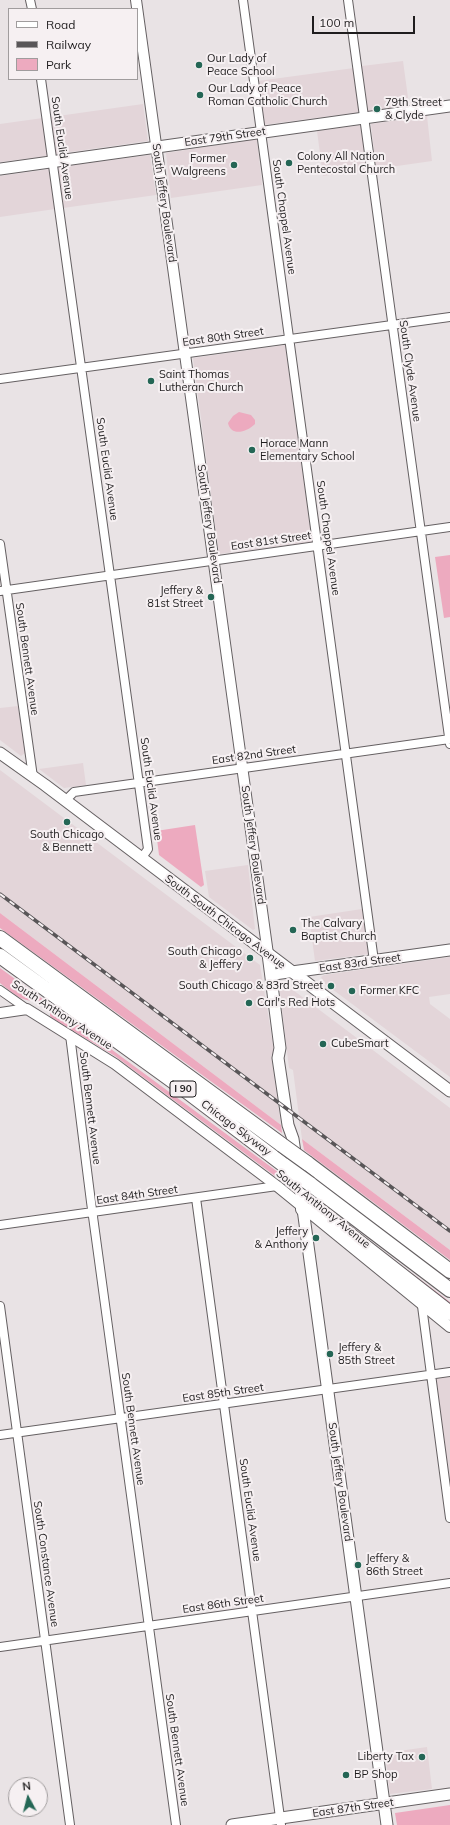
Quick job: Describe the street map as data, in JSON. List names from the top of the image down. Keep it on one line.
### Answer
{"streets":{"highway":["I 90","Chicago Skyway"],"main road":["East 79th Street","South Jeffery Boulevard","South South Chicago Avenue","East 83rd Street","East 87th Street"],"street":["South Euclid Avenue","South Chappel Avenue","East 80th Street","South Clyde Avenue","East 81st Street","South Bennett Avenue","East 82nd Street","South Anthony Avenue","East 84th Street","East 85th Street","South Constance Avenue","East 86th Street"]},"crossings":[["East 79th Street","South Euclid Avenue"],["East 79th Street","South Jeffery Boulevard"],["East 79th Street","South Chappel Avenue"],["East 79th Street","South Clyde Avenue"],["South Euclid Avenue","East 80th Street"],["South Euclid Avenue","East 81st Street"],["South Euclid Avenue","East 82nd Street"],["South Euclid Avenue","South South Chicago Avenue"],["South Euclid Avenue","East 84th Street"],["South Euclid Avenue","East 85th Street"],["South Euclid Avenue","East 86th Street"],["South Euclid Avenue","East 87th Street"],["South Jeffery Boulevard","East 80th Street"],["South Jeffery Boulevard","East 81st Street"],["South Jeffery Boulevard","East 82nd Street"],["South Jeffery Boulevard","South South Chicago Avenue"],["South Jeffery Boulevard","East 83rd Street"],["South Jeffery Boulevard","South Anthony Avenue"],["South Jeffery Boulevard","Chicago Skyway"],["South Jeffery Boulevard","East 85th Street"],["South Jeffery Boulevard","East 86th Street"],["South Jeffery Boulevard","East 87th Street"],["South Chappel Avenue","East 80th Street"],["South Chappel Avenue","East 81st Street"],["South Chappel Avenue","East 82nd Street"],["South Chappel Avenue","East 83rd Street"],["East 80th Street","South Clyde Avenue"],["South Clyde Avenue","East 81st Street"],["South Clyde Avenue","East 82nd Street"],["East 81st Street","South Bennett Avenue"],["South Bennett Avenue","South South Chicago Avenue"],["South Bennett Avenue","South Anthony Avenue"],["South Bennett Avenue","East 84th Street"],["South Bennett Avenue","East 85th Street"],["South Bennett Avenue","East 86th Street"],["East 82nd Street","South South Chicago Avenue"],["South South Chicago Avenue","East 83rd Street"],["South Anthony Avenue","East 84th Street"],["East 85th Street","South Constance Avenue"],["South Constance Avenue","East 86th Street"]],"places":["Our Lady of Peace School","Our Lady of Peace Roman Catholic Church","79th Street & Clyde","Colony All Nation Pentecostal Church","Former Walgreens","Saint Thomas Lutheran Church","Horace Mann Elementary School","Jeffery & 81st Street","South Chicago & Bennett","The Calvary Baptist Church","South Chicago & Jeffery","South Chicago & 83rd Street","Former KFC","Carl's Red Hots","CubeSmart","Jeffery & Anthony","Jeffery & 85th Street","Jeffery & 86th Street","Liberty Tax","BP Shop"],"legend":["Road","Railway","Park"],"scale_bar":"100 m","north":"top"}
